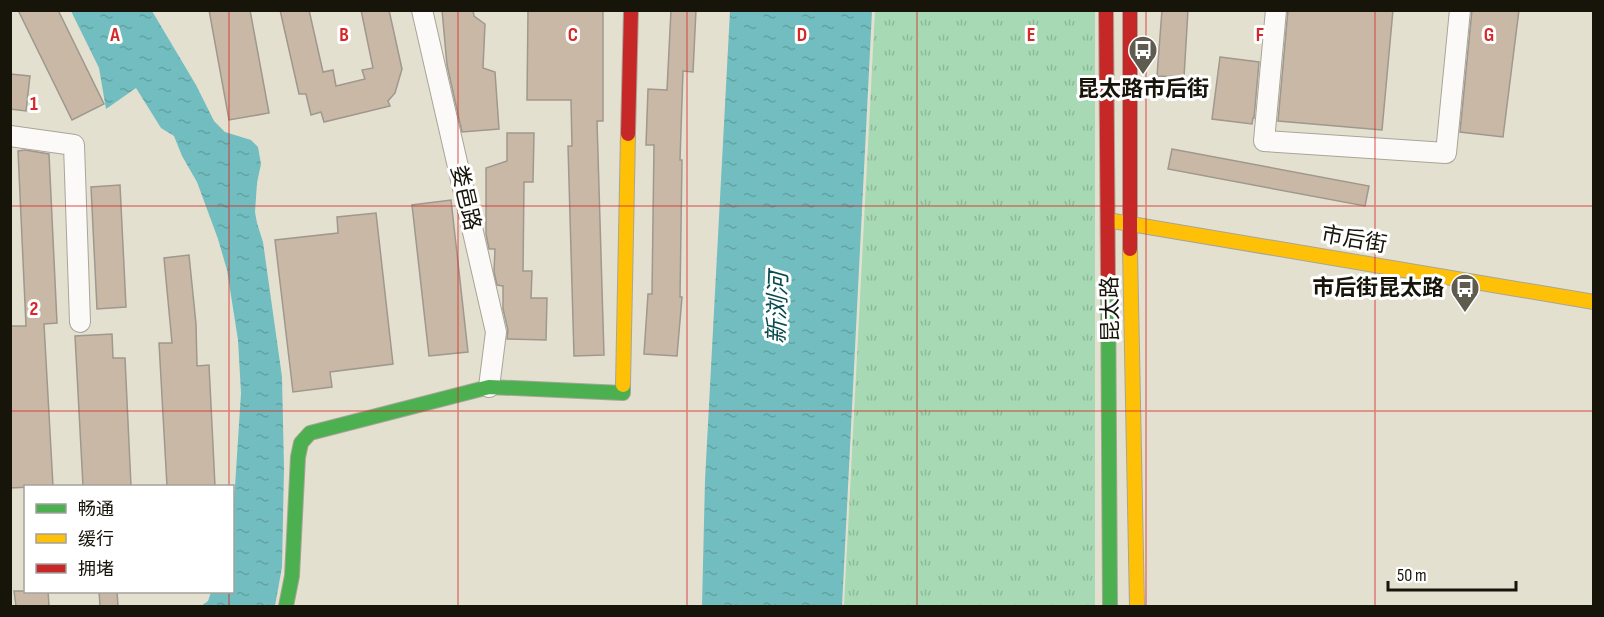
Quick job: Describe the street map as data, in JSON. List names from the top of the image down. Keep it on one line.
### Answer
{"streets":{"street":["娄邑路","市后街","昆太路"]},"crossings":[["市后街","昆太路"]],"water":["新浏河"],"places":{"bus stop":["昆太路市后街","市后街昆太路"]},"legend":["畅通","缓行","拥堵"],"scale_bar":"50 m","grid":{"columns":["A","B","C","D","E","F","G"],"rows":["1","2"]}}
